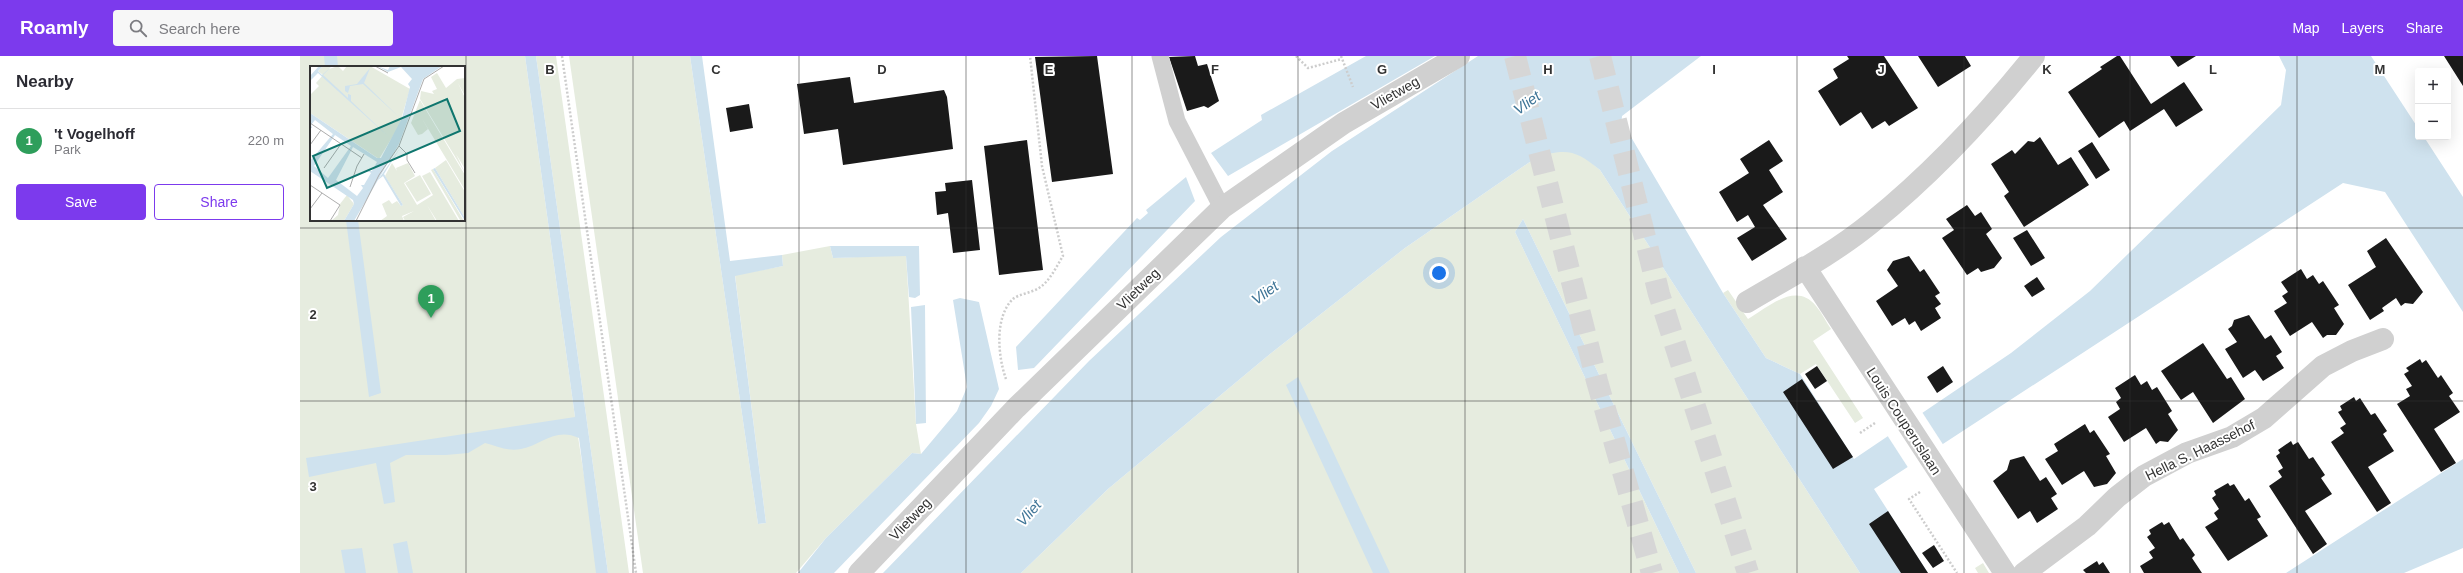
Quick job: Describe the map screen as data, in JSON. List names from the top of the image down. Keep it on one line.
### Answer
{"streets":{"street":["Vlietweg","Louis Couperuslaan","Hella S. Haassehof"]},"water":["Vliet"],"page":{"header":"Roamly","search":"Search here","nav":["Map","Layers","Share"],"heading":"Nearby","map_buttons":["+","−"],"list":[{"mark":"1","name":"'t Vogelhoff","note":"Park","value":"220 m"}],"buttons":["Save","Share"],"pins":"1"},"grid":{"columns":["B","C","D","E","F","G","H","I","J","K","L","M"],"rows":["2","3"]}}
